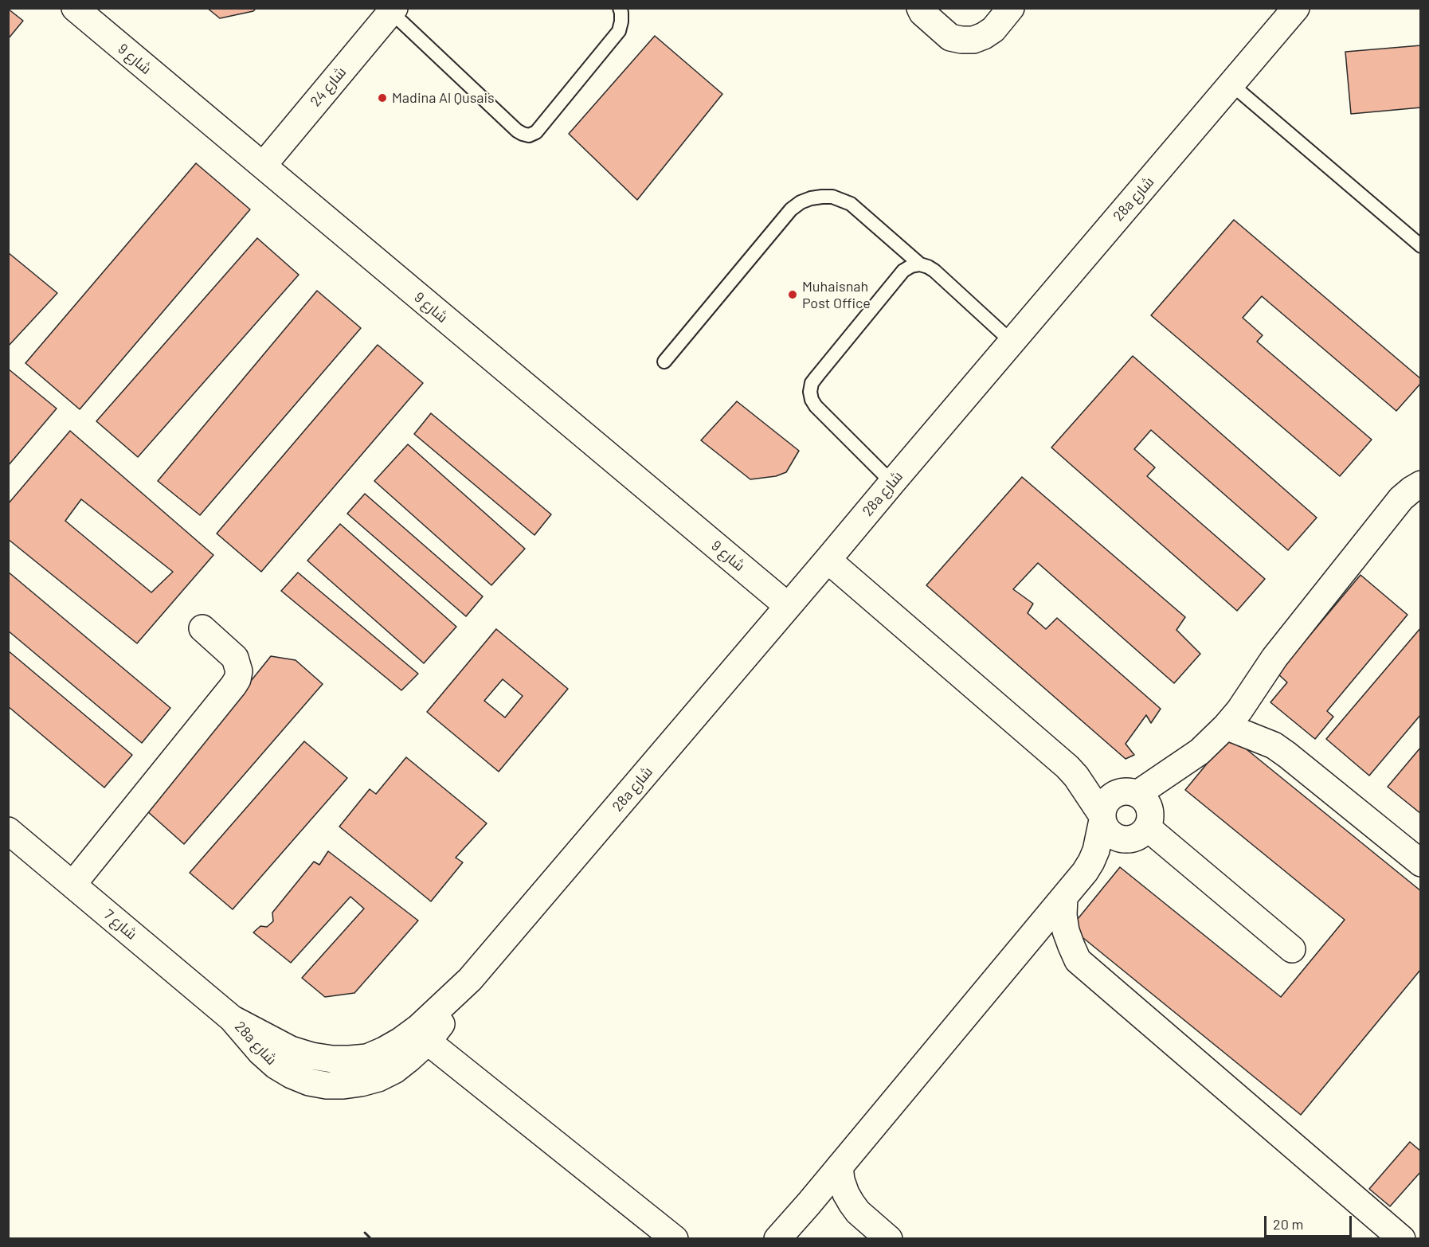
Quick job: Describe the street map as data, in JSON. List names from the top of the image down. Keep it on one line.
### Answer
{"streets":{"street":["شارع 9","شارع 24","28a شارع","شارع 7"]},"crossings":[["شارع 9","شارع 24"],["شارع 9","28a شارع"],["28a شارع","شارع 7"]],"places":["Madina Al Qusais","Muhaisnah Post Office"],"scale_bar":"20 m"}
